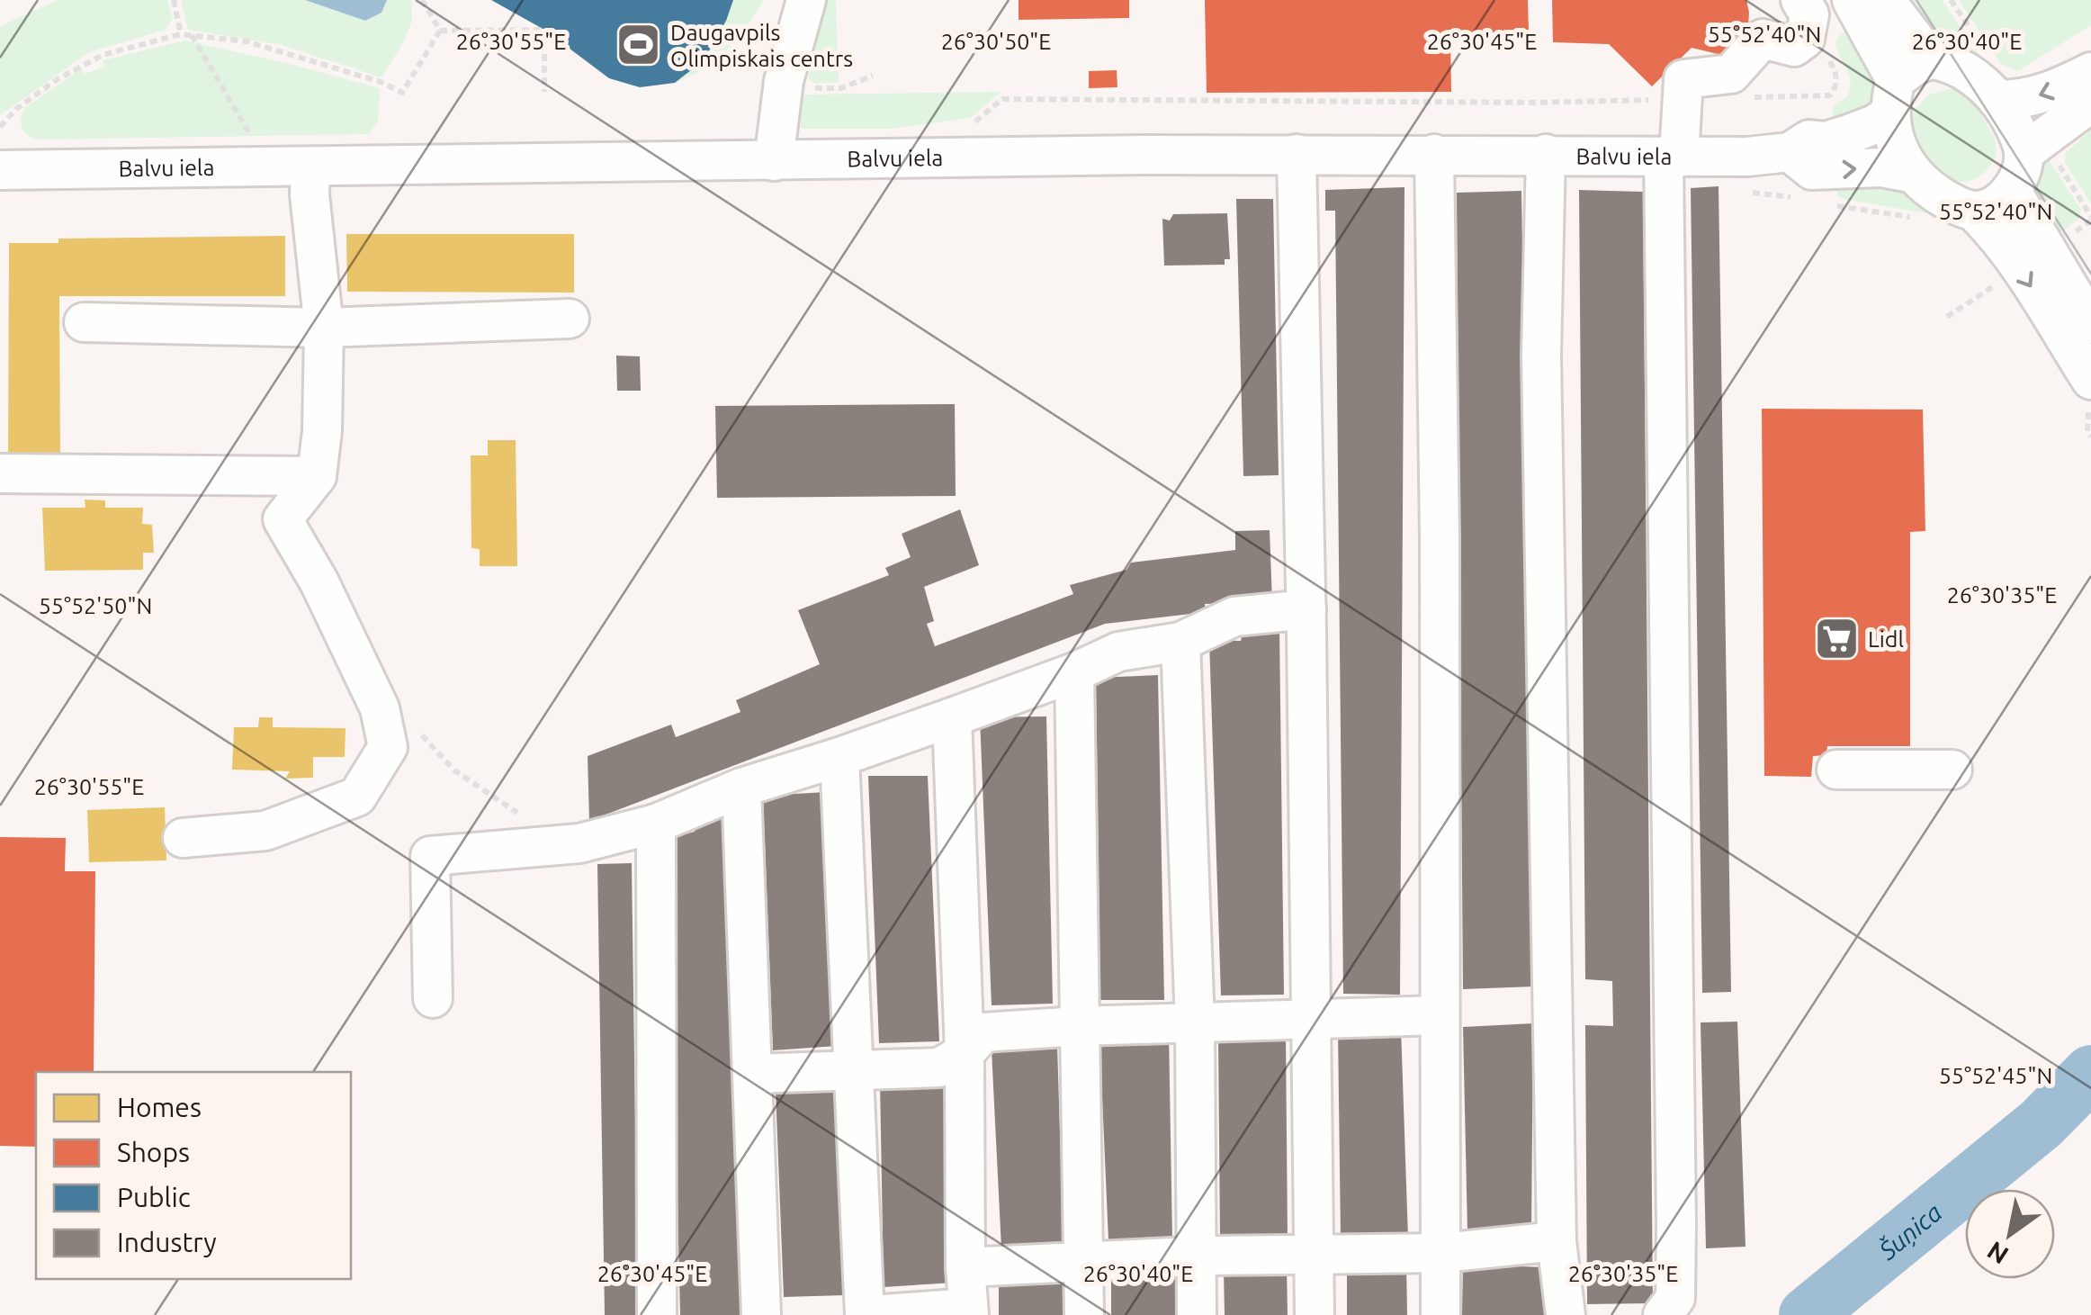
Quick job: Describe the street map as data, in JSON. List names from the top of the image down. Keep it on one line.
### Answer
{"streets":{"street":["Balvu iela"]},"water":["Šuņica"],"places":{"sports":["Daugavpils Olimpiskais centrs"],"supermarket":["Lidl"]},"legend":["Homes","Shops","Public","Industry"],"north":"bottom left","coordinates":["55°52'40\"N","26°30'55\"E","26°30'50\"E","26°30'45\"E","26°30'40\"E","26°30'35\"E","55°52'50\"N","55°52'45\"N"]}
